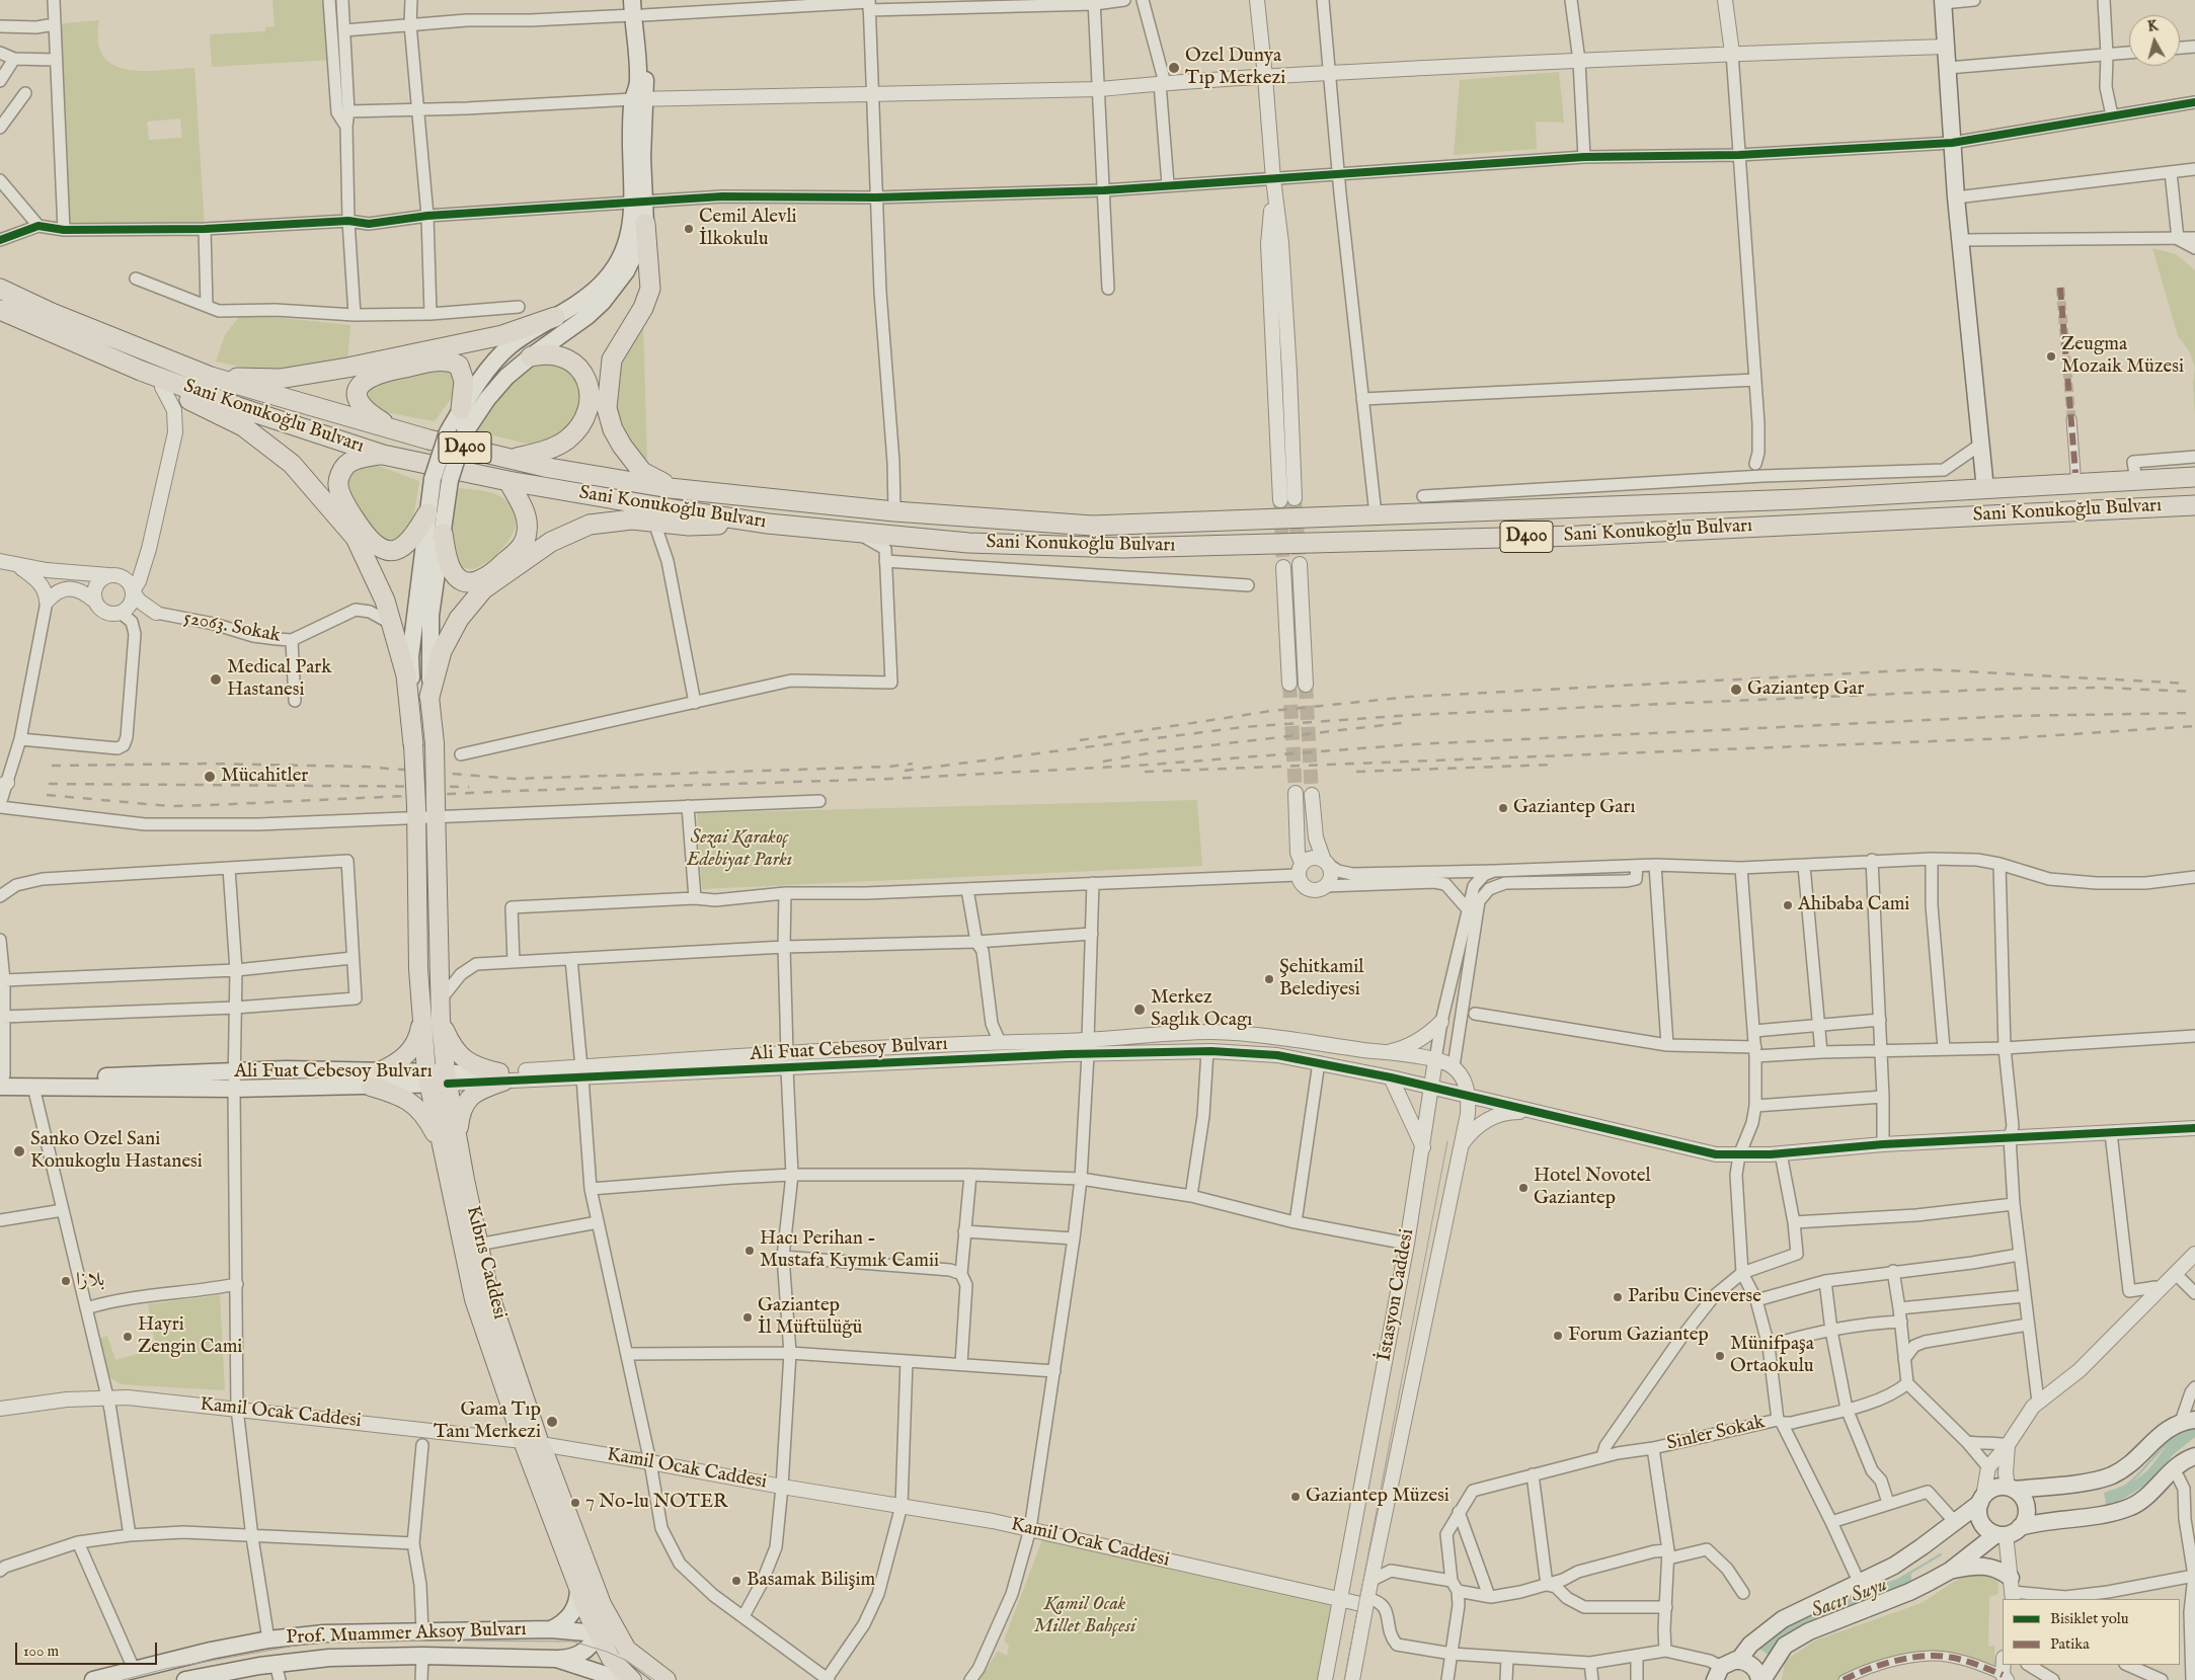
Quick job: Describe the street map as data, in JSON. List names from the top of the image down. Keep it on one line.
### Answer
{"streets":{"highway":["Sani Konukoğlu Bulvarı","D400"],"main road":["Ali Fuat Cebesoy Bulvarı","Kıbrıs Caddesi","Prof. Muammer Aksoy Bulvarı"],"street":["52063. Sokak","İstasyon Caddesi","Kamil Ocak Caddesi","Sinler Sokak"]},"crossings":[["Ali Fuat Cebesoy Bulvarı","Kıbrıs Caddesi"],["Ali Fuat Cebesoy Bulvarı","İstasyon Caddesi"],["Kıbrıs Caddesi","Kamil Ocak Caddesi"],["Kıbrıs Caddesi","Prof. Muammer Aksoy Bulvarı"],["İstasyon Caddesi","Kamil Ocak Caddesi"]],"water":["Sacır Suyu"],"parks":["Sezai Karakoç Edebiyat Parkı","Kamil Ocak Millet Bahçesi"],"places":["Ozel Dunya Tıp Merkezi","Cemil Alevli İlkokulu","Zeugma Mozaik Müzesi","Medical Park Hastanesi","Gaziantep Gar","Mücahitler","Gaziantep Garı","Ahibaba Cami","Şehitkamil Belediyesi","Merkez Saglık Ocagı","Sanko Ozel Sani Konukoglu Hastanesi","Hotel Novotel Gaziantep","Hacı Perihan - Mustafa Kıymık Camii","بلازا","Paribu Cineverse","Gaziantep İl Müftülüğü","Forum Gaziantep","Hayri Zengin Cami","Münifpaşa Ortaokulu","Gama Tıp Tanı Merkezi","Gaziantep Müzesi","7 No-lu NOTER","Basamak Bilişim"],"legend":["Bisiklet yolu","Patika"],"scale_bar":"100 m","north":"top"}
